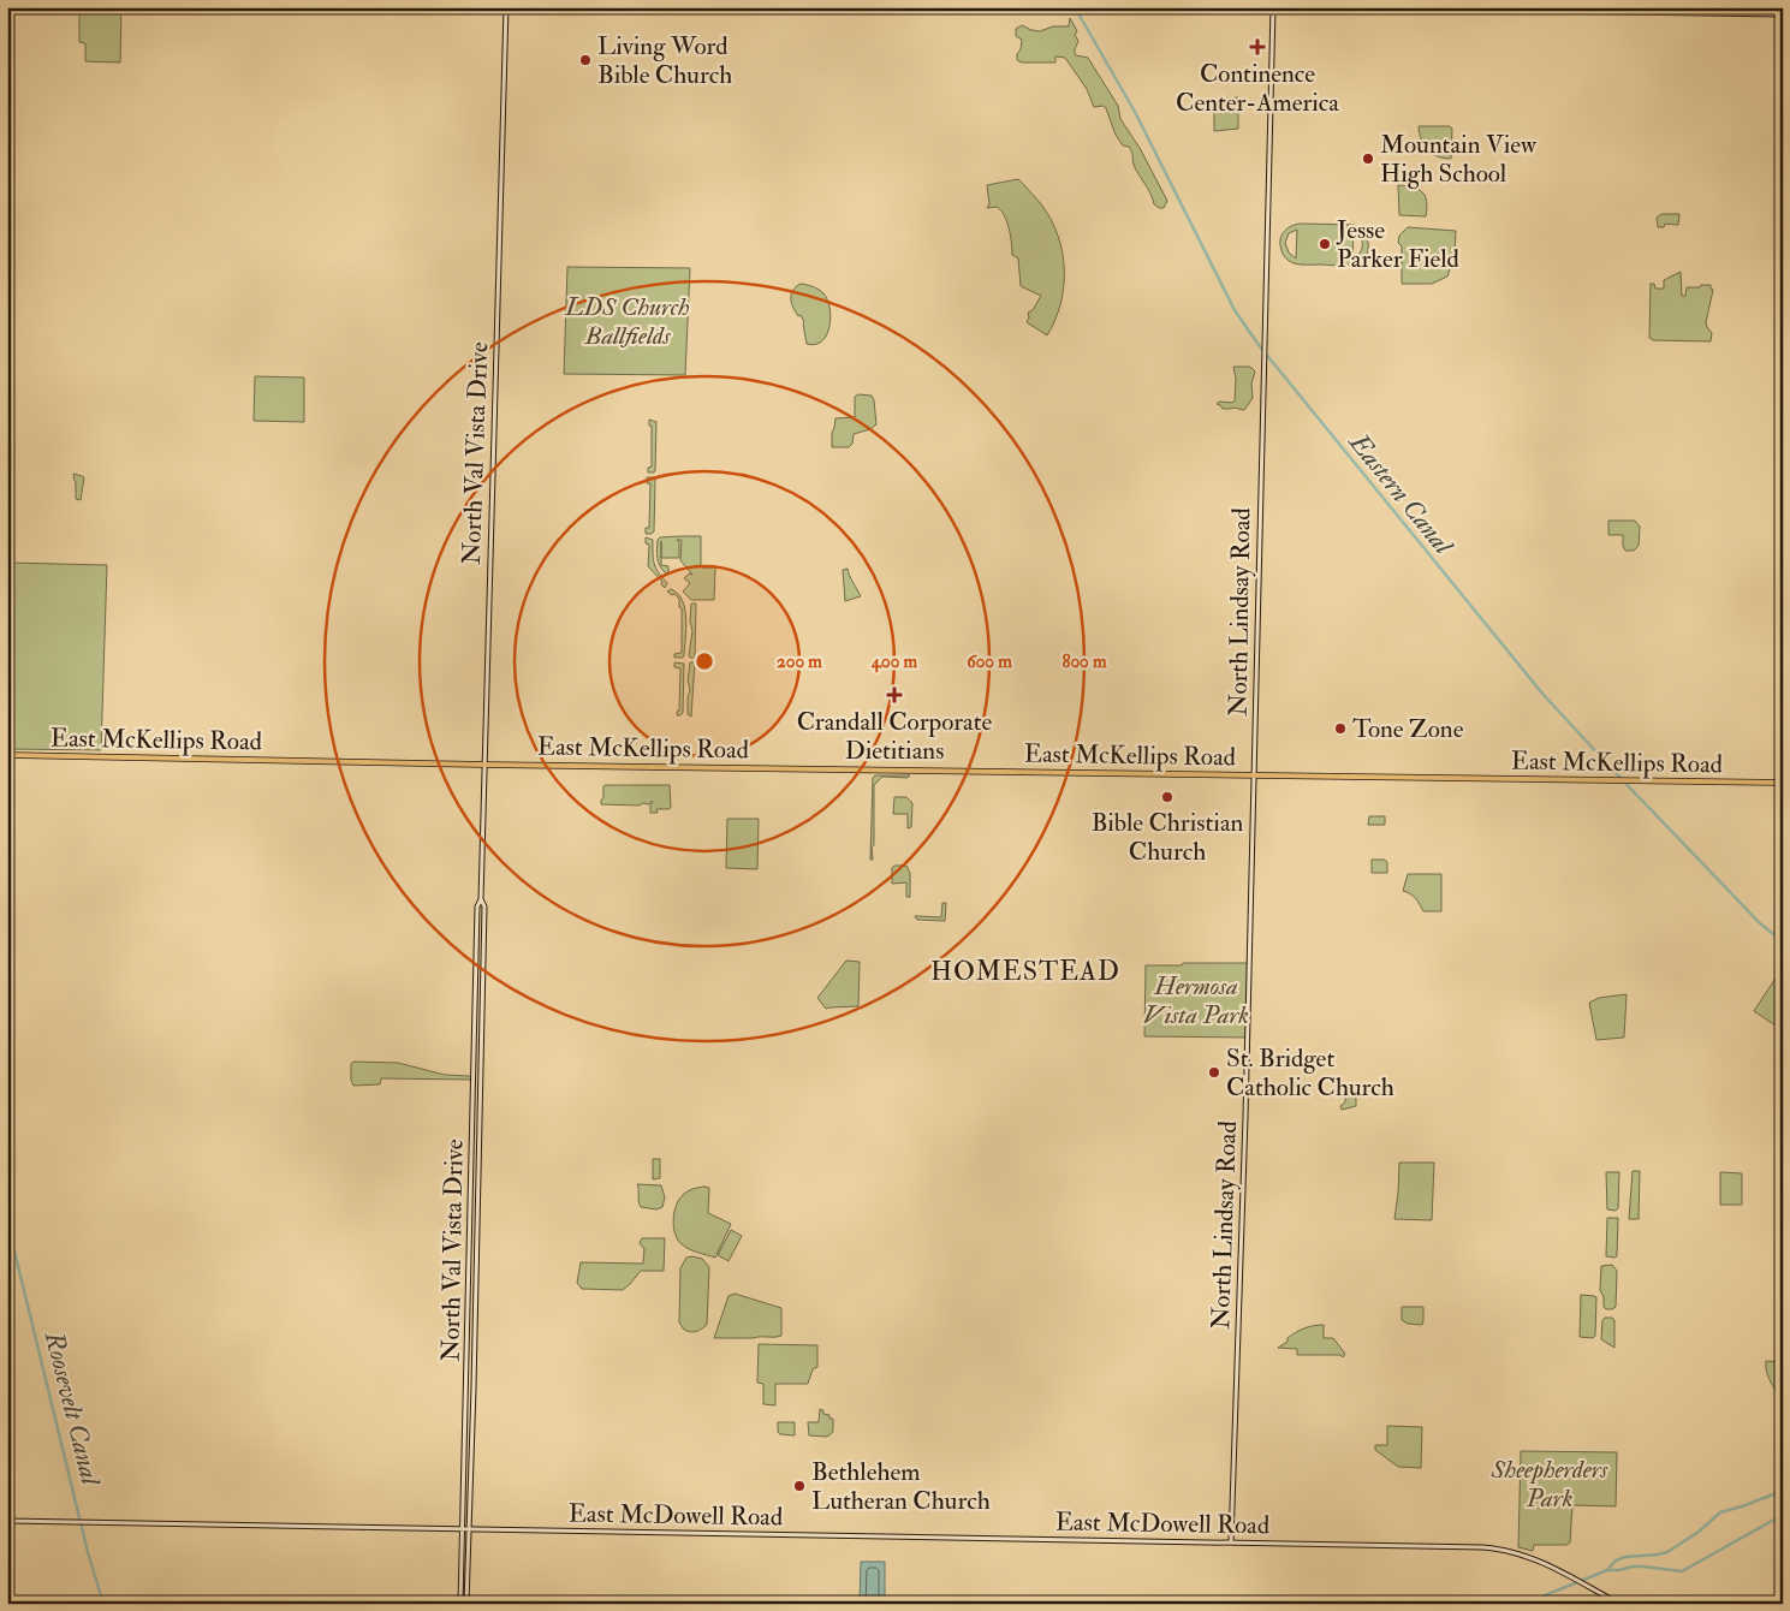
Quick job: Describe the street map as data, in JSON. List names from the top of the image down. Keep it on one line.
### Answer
{"streets":{"main road":["North Val Vista Drive","North Lindsay Road","East McKellips Road","East McDowell Road"]},"crossings":[["North Val Vista Drive","East McKellips Road"],["North Val Vista Drive","East McDowell Road"],["North Lindsay Road","East McKellips Road"],["North Lindsay Road","East McDowell Road"]],"districts":["HOMESTEAD"],"water":["Eastern Canal","Roosevelt Canal"],"parks":["LDS Church Ballfields","Hermosa Vista Park","Sheepherders Park"],"places":{"health":["Continence Center-America","Crandall Corporate Dietitians"],"other":["Living Word Bible Church","Mountain View High School","Jesse Parker Field","Tone Zone","Bible Christian Church","St. Bridget Catholic Church","Bethlehem Lutheran Church"]},"rings":["200 m","400 m","600 m","800 m"]}
